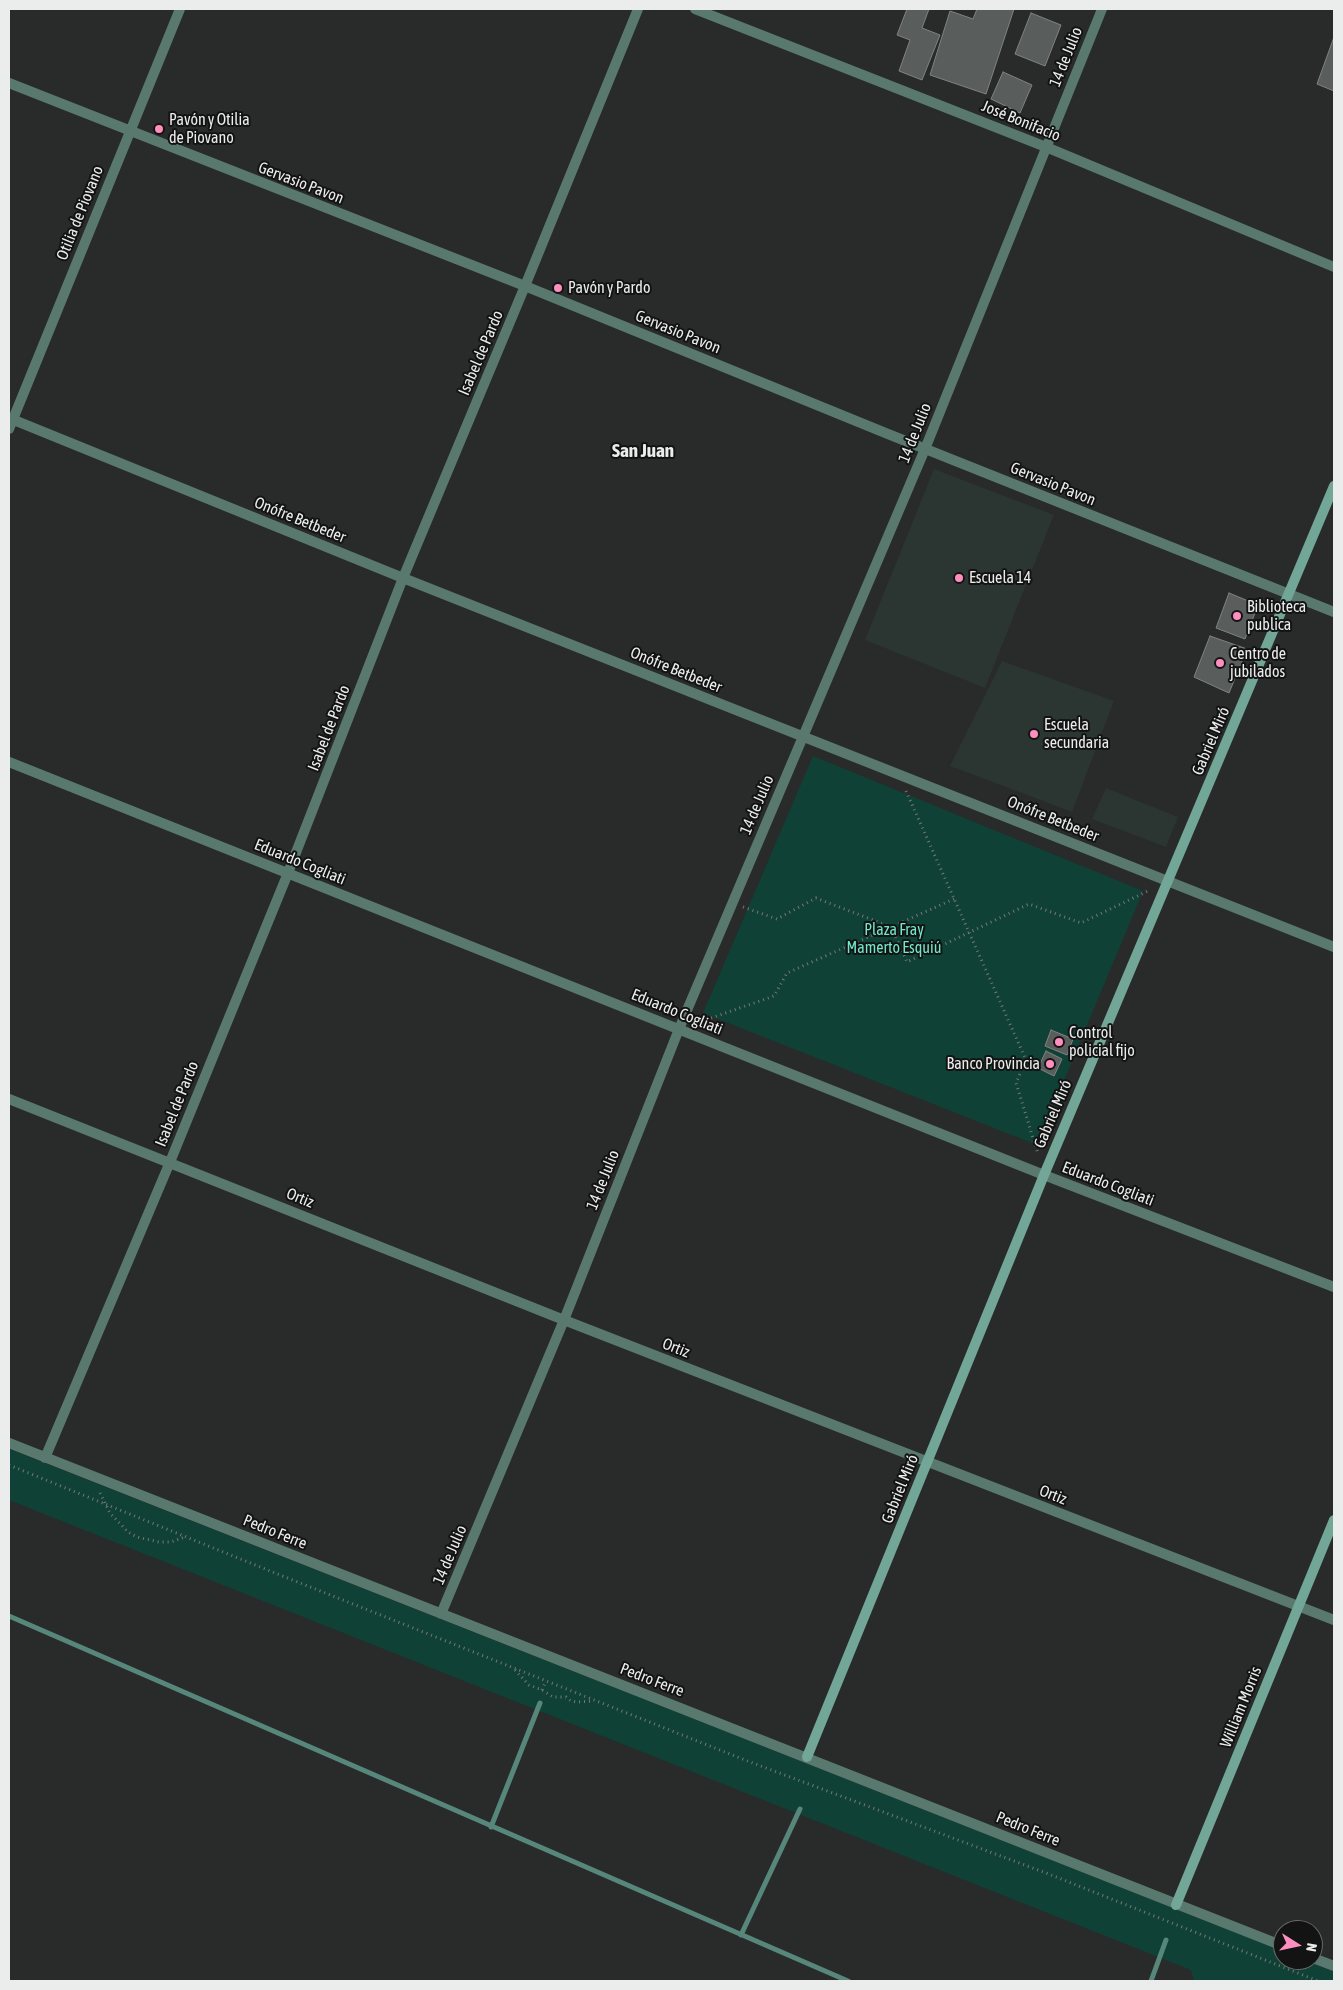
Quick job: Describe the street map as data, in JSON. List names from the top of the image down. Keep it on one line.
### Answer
{"streets":{"street":["14 de Julio","José Bonifacio","Gervasio Pavon","Otilia de Piovano","Isabel de Pardo","Onófre Betbeder","Gabriel Miró","Eduardo Cogliati","Ortiz","Pedro Ferre","William Morris"]},"crossings":[["14 de Julio","José Bonifacio"],["14 de Julio","Gervasio Pavon"],["14 de Julio","Onófre Betbeder"],["14 de Julio","Eduardo Cogliati"],["14 de Julio","Ortiz"],["14 de Julio","Pedro Ferre"],["Gervasio Pavon","Otilia de Piovano"],["Gervasio Pavon","Isabel de Pardo"],["Gervasio Pavon","Gabriel Miró"],["Otilia de Piovano","Onófre Betbeder"],["Isabel de Pardo","Onófre Betbeder"],["Isabel de Pardo","Eduardo Cogliati"],["Isabel de Pardo","Ortiz"],["Isabel de Pardo","Pedro Ferre"],["Onófre Betbeder","Gabriel Miró"],["Gabriel Miró","Eduardo Cogliati"],["Gabriel Miró","Ortiz"],["Gabriel Miró","Pedro Ferre"],["Ortiz","William Morris"],["Pedro Ferre","William Morris"]],"districts":["San Juan"],"parks":["Plaza Fray Mamerto Esquiú"],"places":["Pavón y Otilia de Piovano","Pavón y Pardo","Escuela 14","Biblioteca publica","Centro de jubilados","Escuela secundaria","Control policial fijo","Banco Provincia"],"north":"right"}
